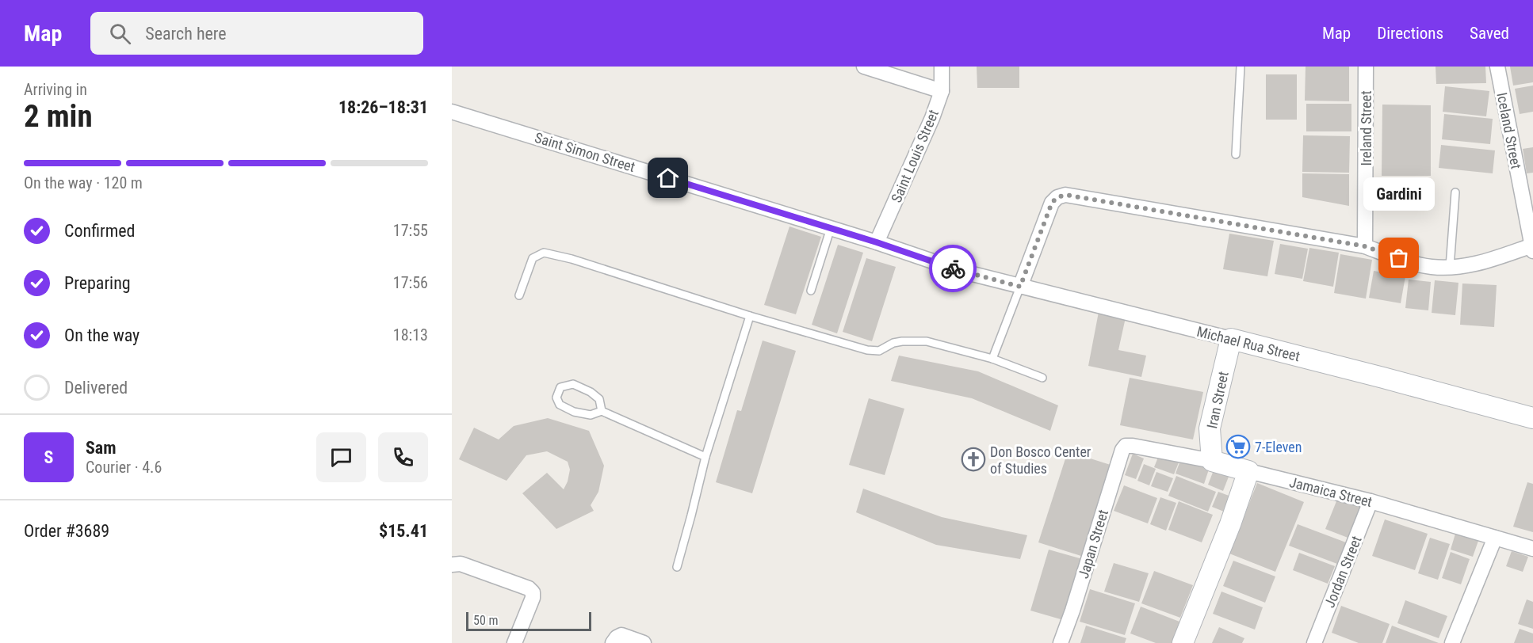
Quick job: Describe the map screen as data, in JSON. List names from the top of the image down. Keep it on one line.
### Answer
{"streets":{"main road":["Michael Rua Street","Iran Street","Jamaica Street"],"street":["Ireland Street","Iceland Street","Saint Simon Street","Saint Louis Street","Japan Street","Jordan Street"]},"crossings":[["Saint Simon Street","Saint Louis Street"],["Saint Simon Street","Michael Rua Street"],["Michael Rua Street","Iran Street"],["Iran Street","Jamaica Street"],["Jamaica Street","Japan Street"],["Jamaica Street","Jordan Street"]],"places":{"other":["Gardini"],"supermarket":["7-Eleven"],"church":["Don Bosco Center of Studies"]},"scale_bar":"50 m","page":{"header":"Map","search":"Search here","nav":["Map","Directions","Saved"],"heading":["2 min","Arriving in","18:26–18:31"],"panel":["Sam","Courier · 4.6","Order #3689","$15.41"],"bar":"On the way · 120 m","bubble":"Gardini","list":[["Confirmed","17:55"],["Preparing","17:56"],["On the way","18:13"],"Delivered"],"round":"S","scale":"50 m"}}
